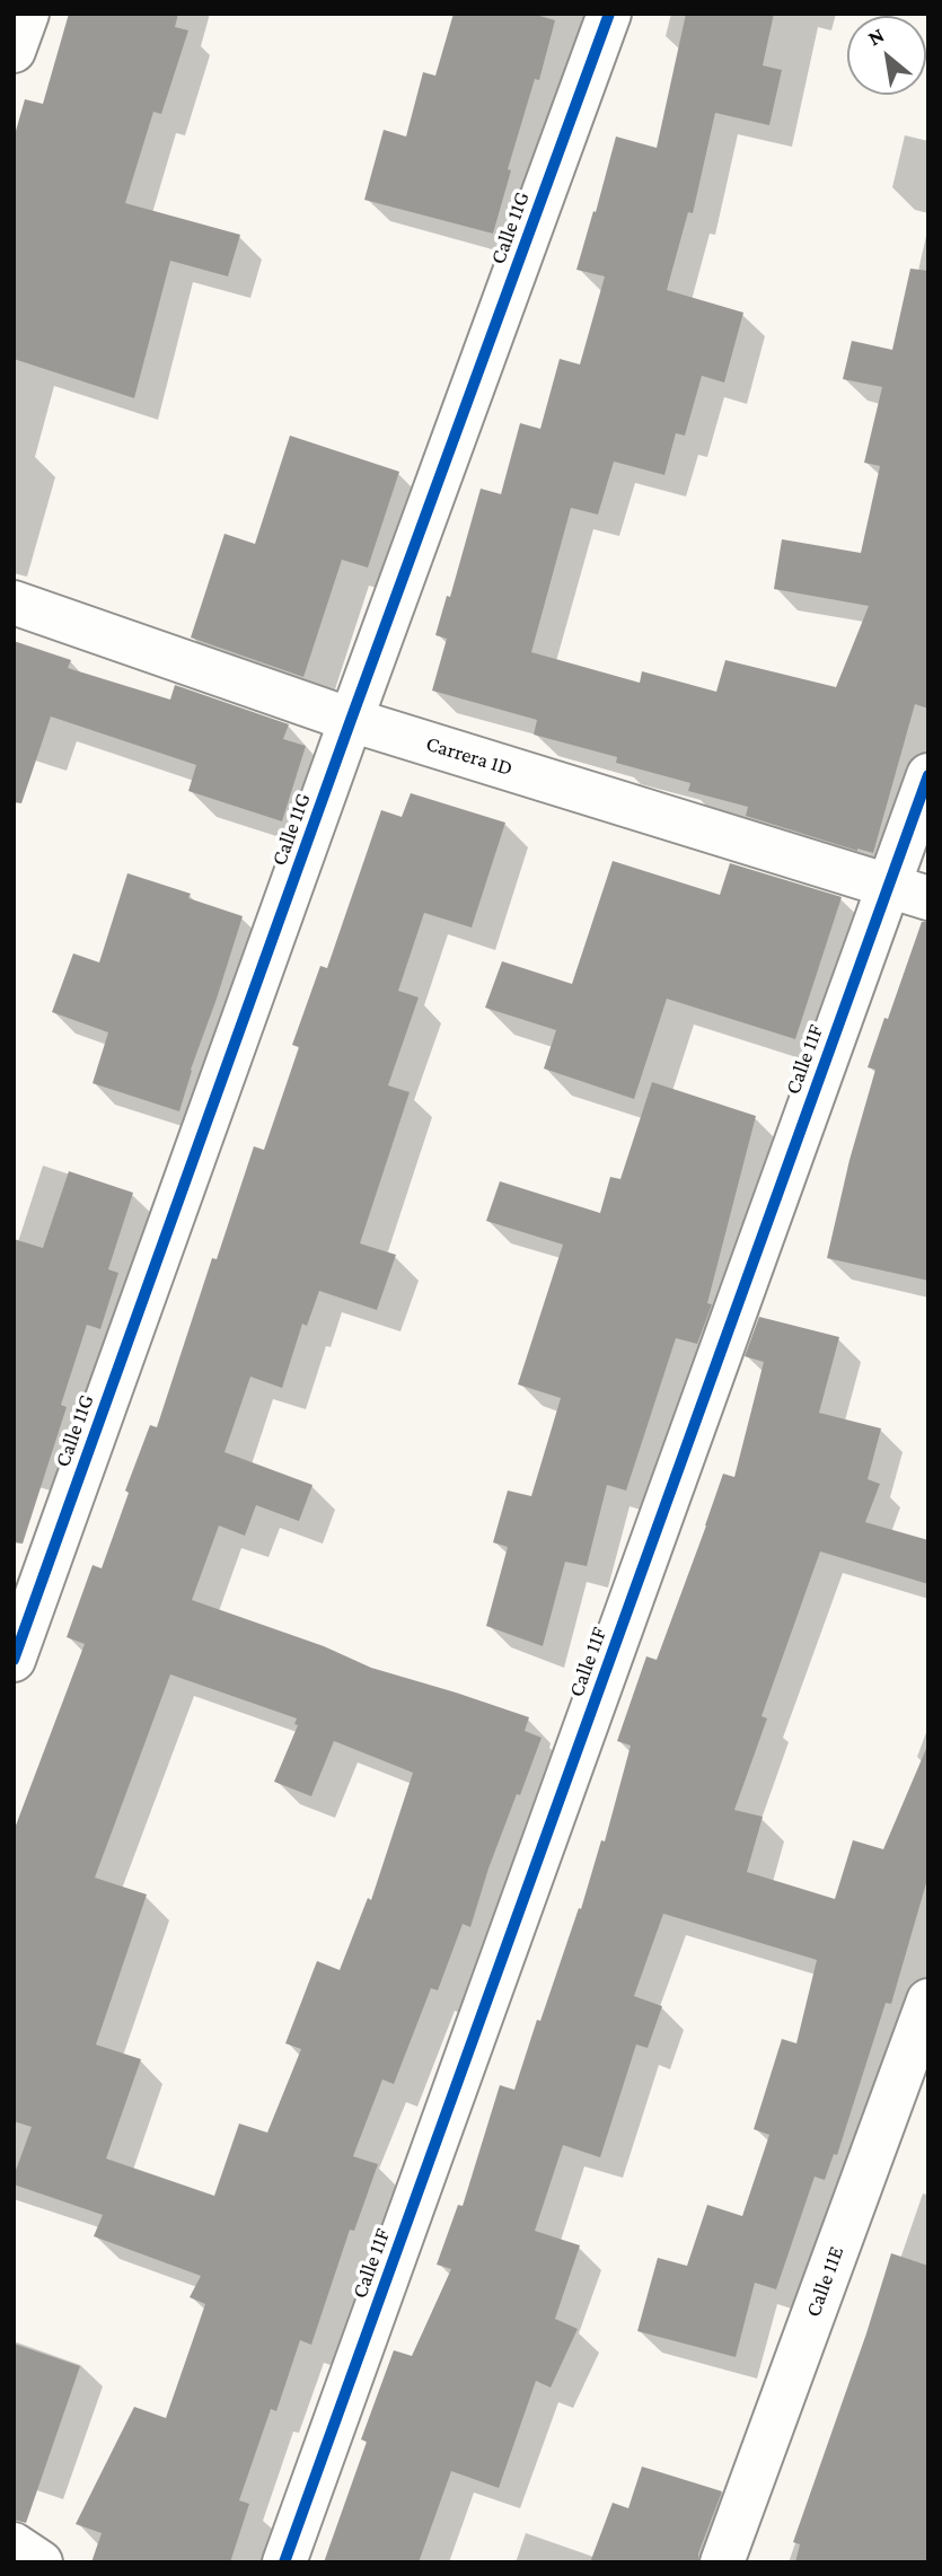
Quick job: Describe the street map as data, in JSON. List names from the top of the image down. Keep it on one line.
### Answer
{"streets":{"street":["Calle 11G","Carrera 1D","Calle 11F","Calle 11E"]},"crossings":[["Calle 11G","Carrera 1D"],["Carrera 1D","Calle 11F"]],"north":"top left"}
